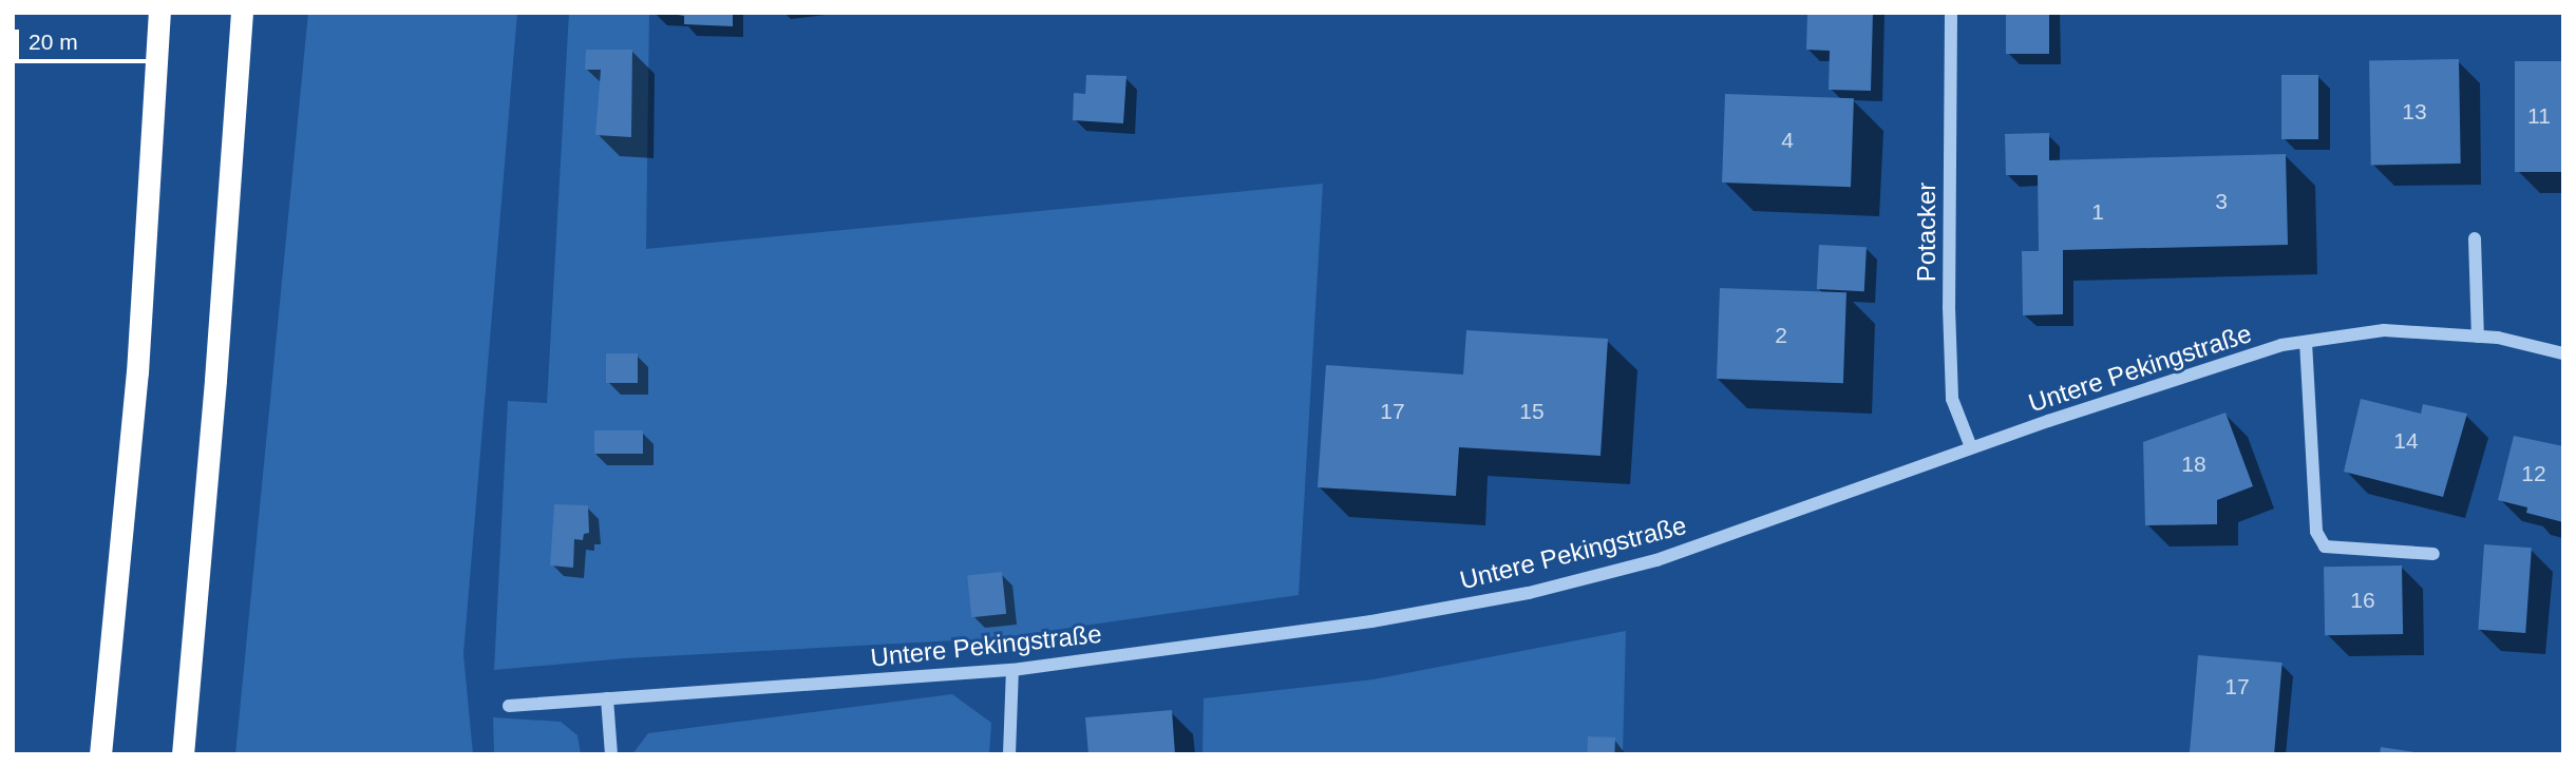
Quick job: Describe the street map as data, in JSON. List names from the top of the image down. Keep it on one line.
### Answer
{"streets":{"street":["Potacker","Untere Pekingstraße"]},"crossings":[["Potacker","Untere Pekingstraße"]],"house_numbers":["13","11","4","3","1","2","17","15","14","18","12","16","17"],"scale_bar":"20 m"}
